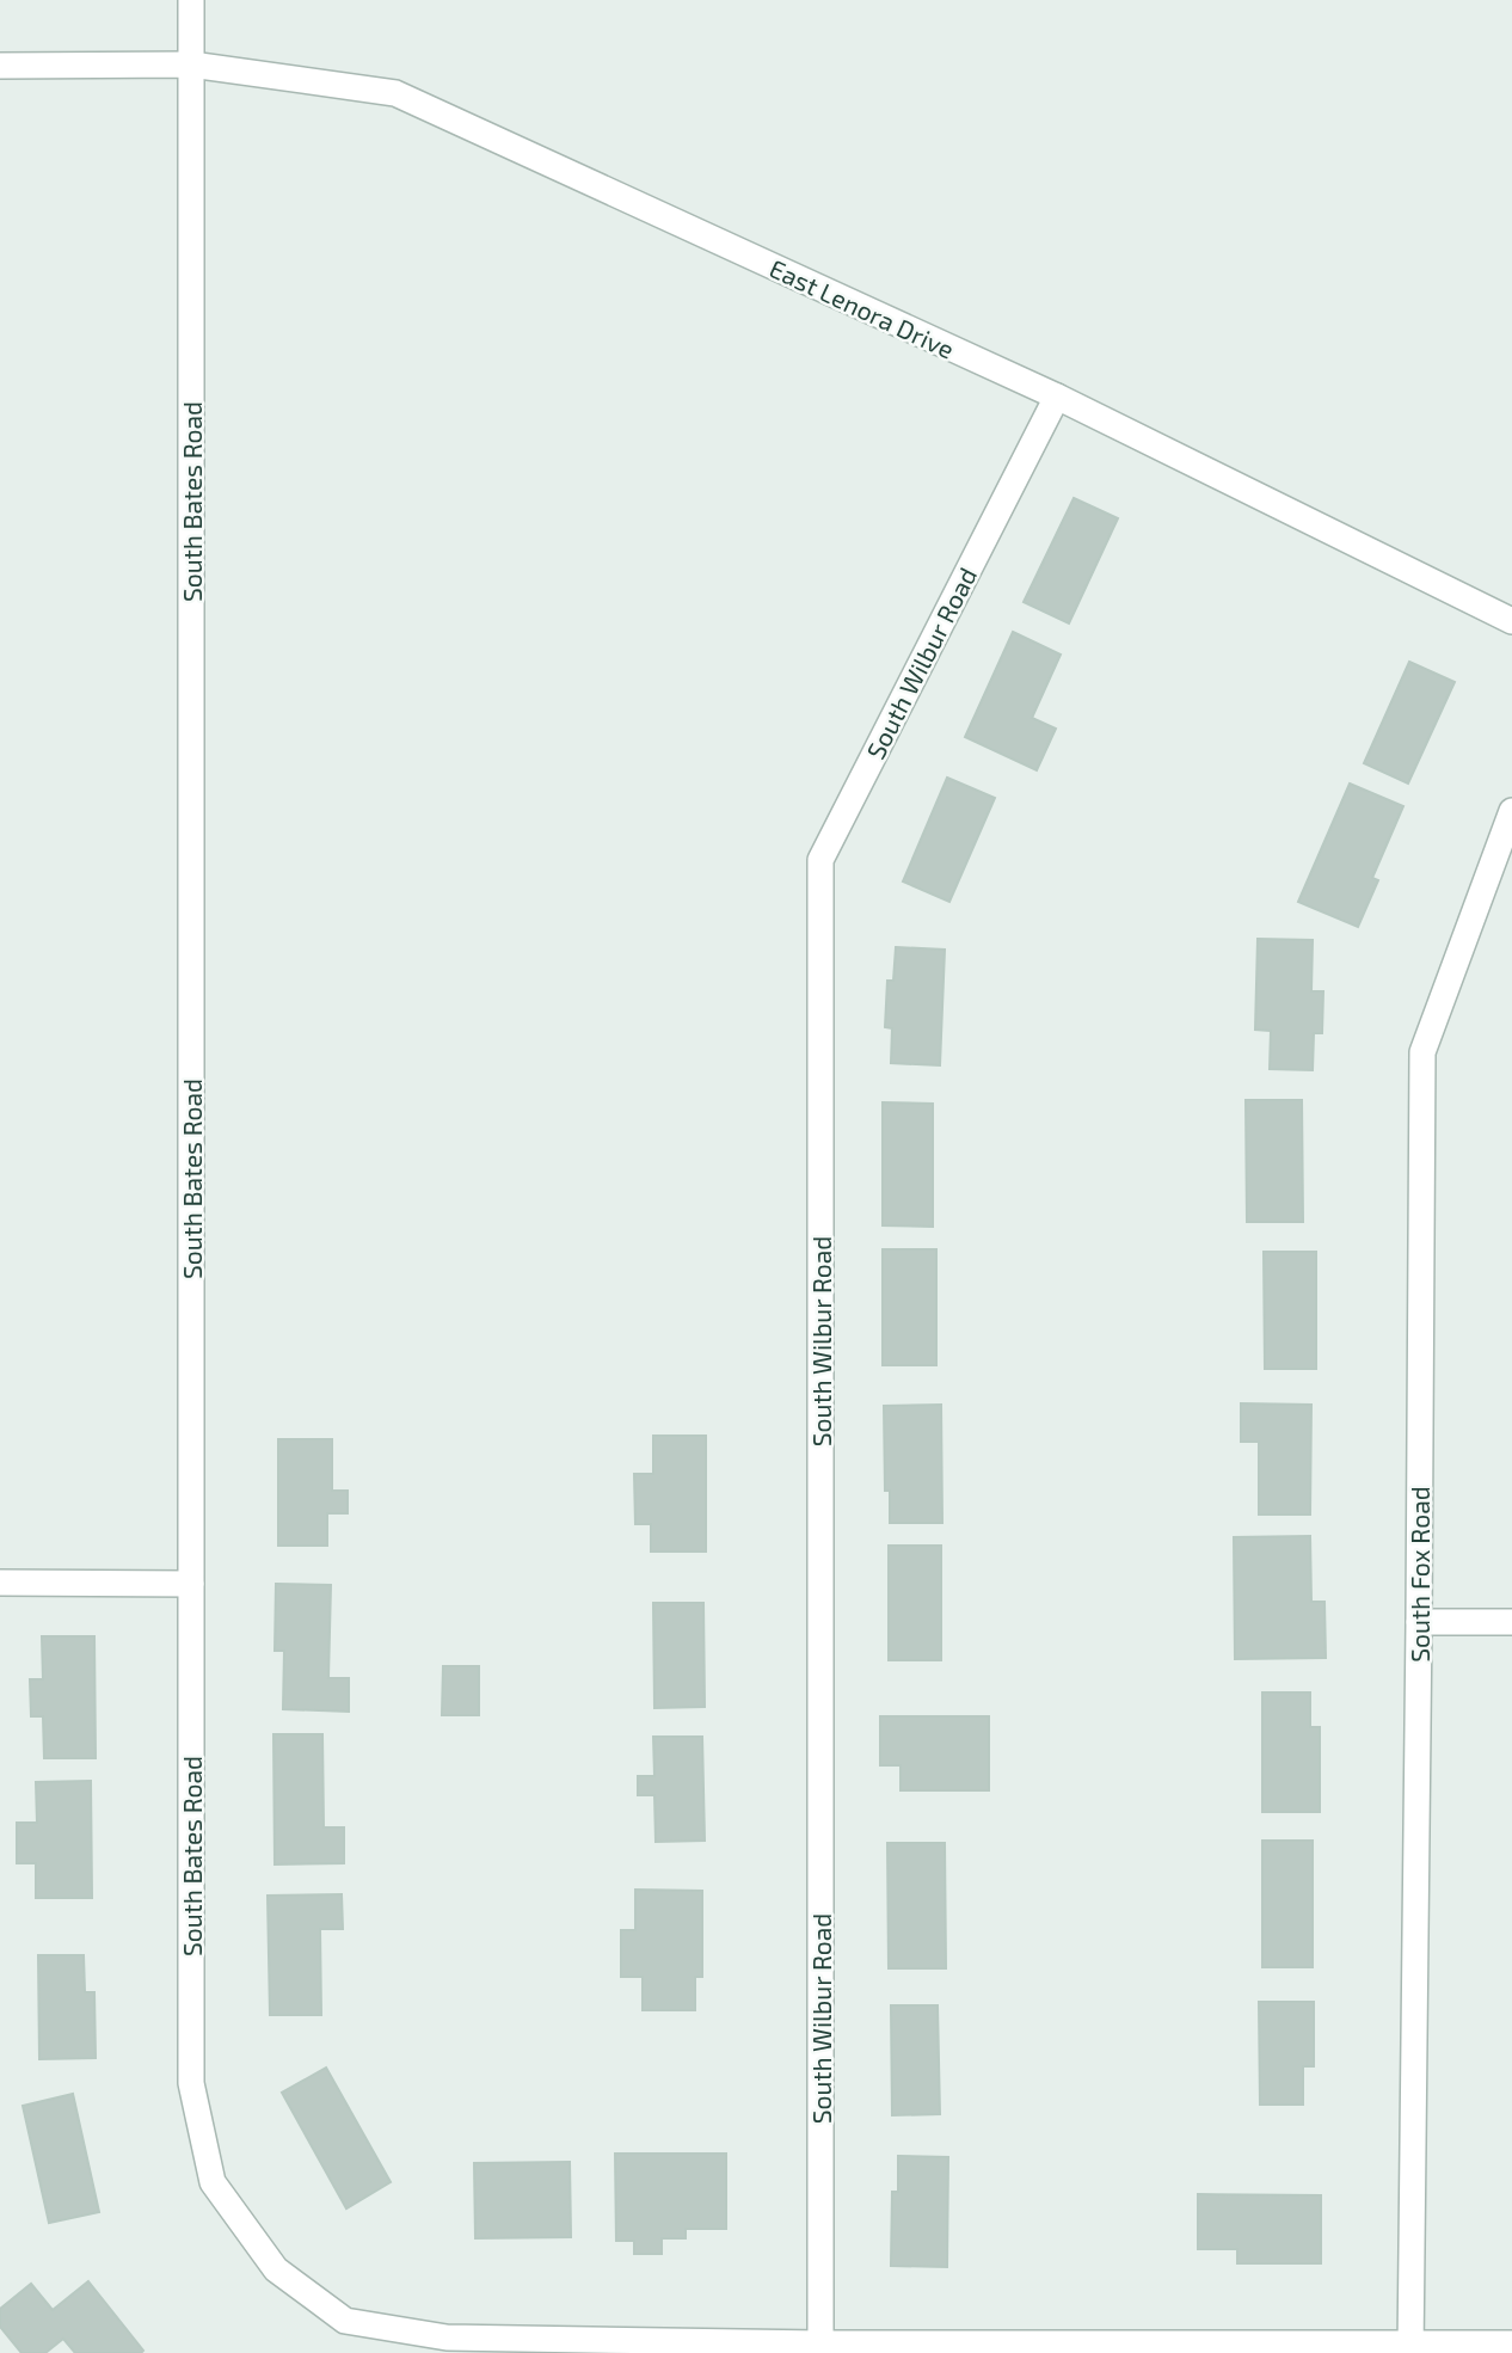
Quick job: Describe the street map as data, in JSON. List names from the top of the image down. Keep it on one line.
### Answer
{"streets":{"street":["East Lenora Drive","South Bates Road","South Wilbur Road","South Fox Road"]},"crossings":[["East Lenora Drive","South Bates Road"],["East Lenora Drive","South Wilbur Road"],["South Bates Road","South Wilbur Road"],["South Bates Road","South Fox Road"]]}
